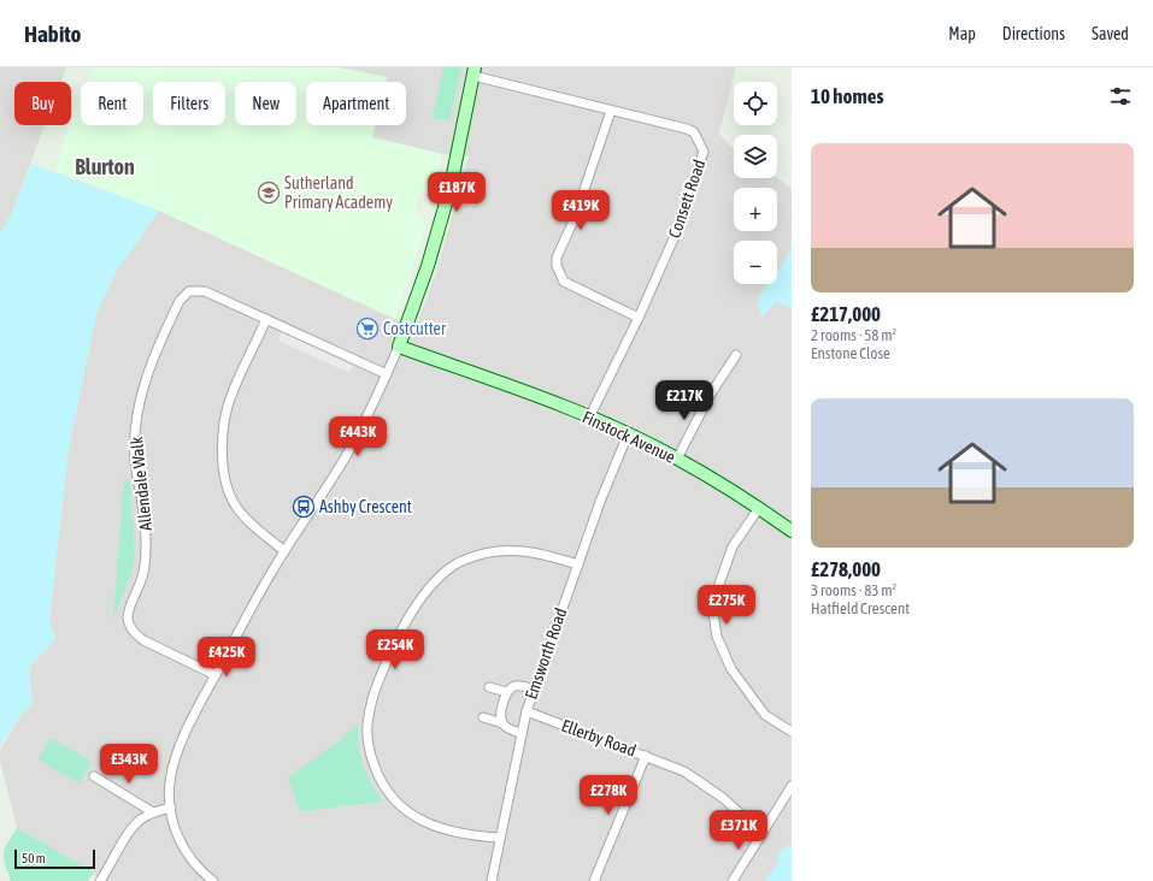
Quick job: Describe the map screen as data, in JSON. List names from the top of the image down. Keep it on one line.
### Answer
{"streets":{"street":["Consett Road","Finstock Avenue","Allendale Walk","Emsworth Road","Ellerby Road"]},"crossings":[["Consett Road","Finstock Avenue"],["Finstock Avenue","Emsworth Road"],["Emsworth Road","Ellerby Road"]],"districts":["Blurton"],"places":{"school or university":["Sutherland Primary Academy"],"supermarket":["Costcutter"],"bus stop":["Ashby Crescent"]},"scale_bar":"50 m","page":{"header":"Habito","nav":["Map","Directions","Saved"],"heading":"10 homes","map_buttons":["+","−"],"chip":["Buy","Rent","Filters","New","Apartment"],"list":[{"name":"£217,000","note":"2 rooms · 58 m² · Enstone Close"},{"name":"£278,000","note":"3 rooms · 83 m² · Hatfield Crescent"}],"price":["£187K","£419K","£217K","£443K","£275K","£254K","£425K","£343K","£278K","£371K"],"scale":"50 m"}}
